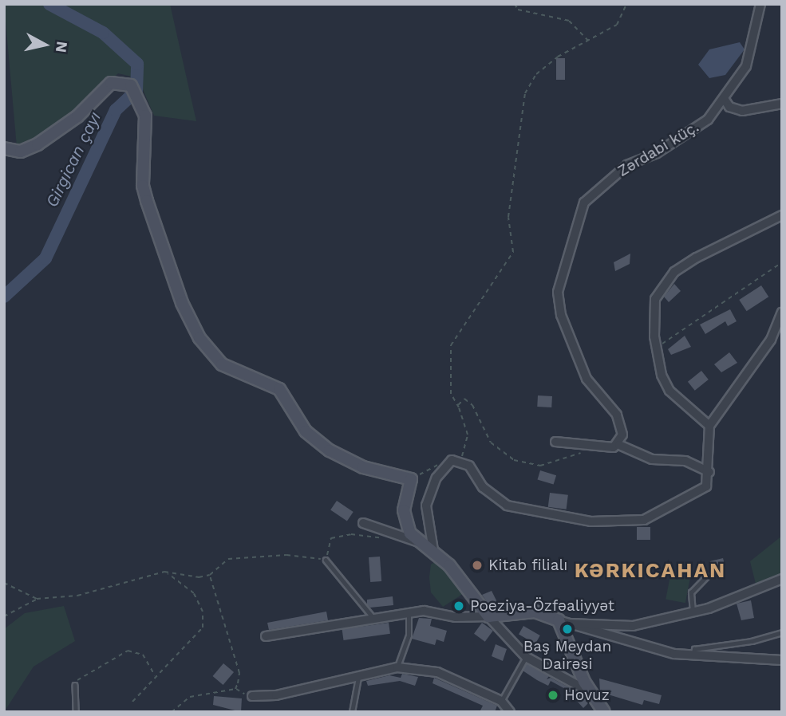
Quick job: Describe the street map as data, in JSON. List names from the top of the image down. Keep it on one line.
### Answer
{"streets":{"street":["Zərdabi küç."]},"districts":["KƏRKICAHAN"],"water":["Girgican çayı"],"places":["Kitab filialı","Poeziya-Özfəaliyyət","Baş Meydan Dairəsi","Hovuz"],"north":"right"}
